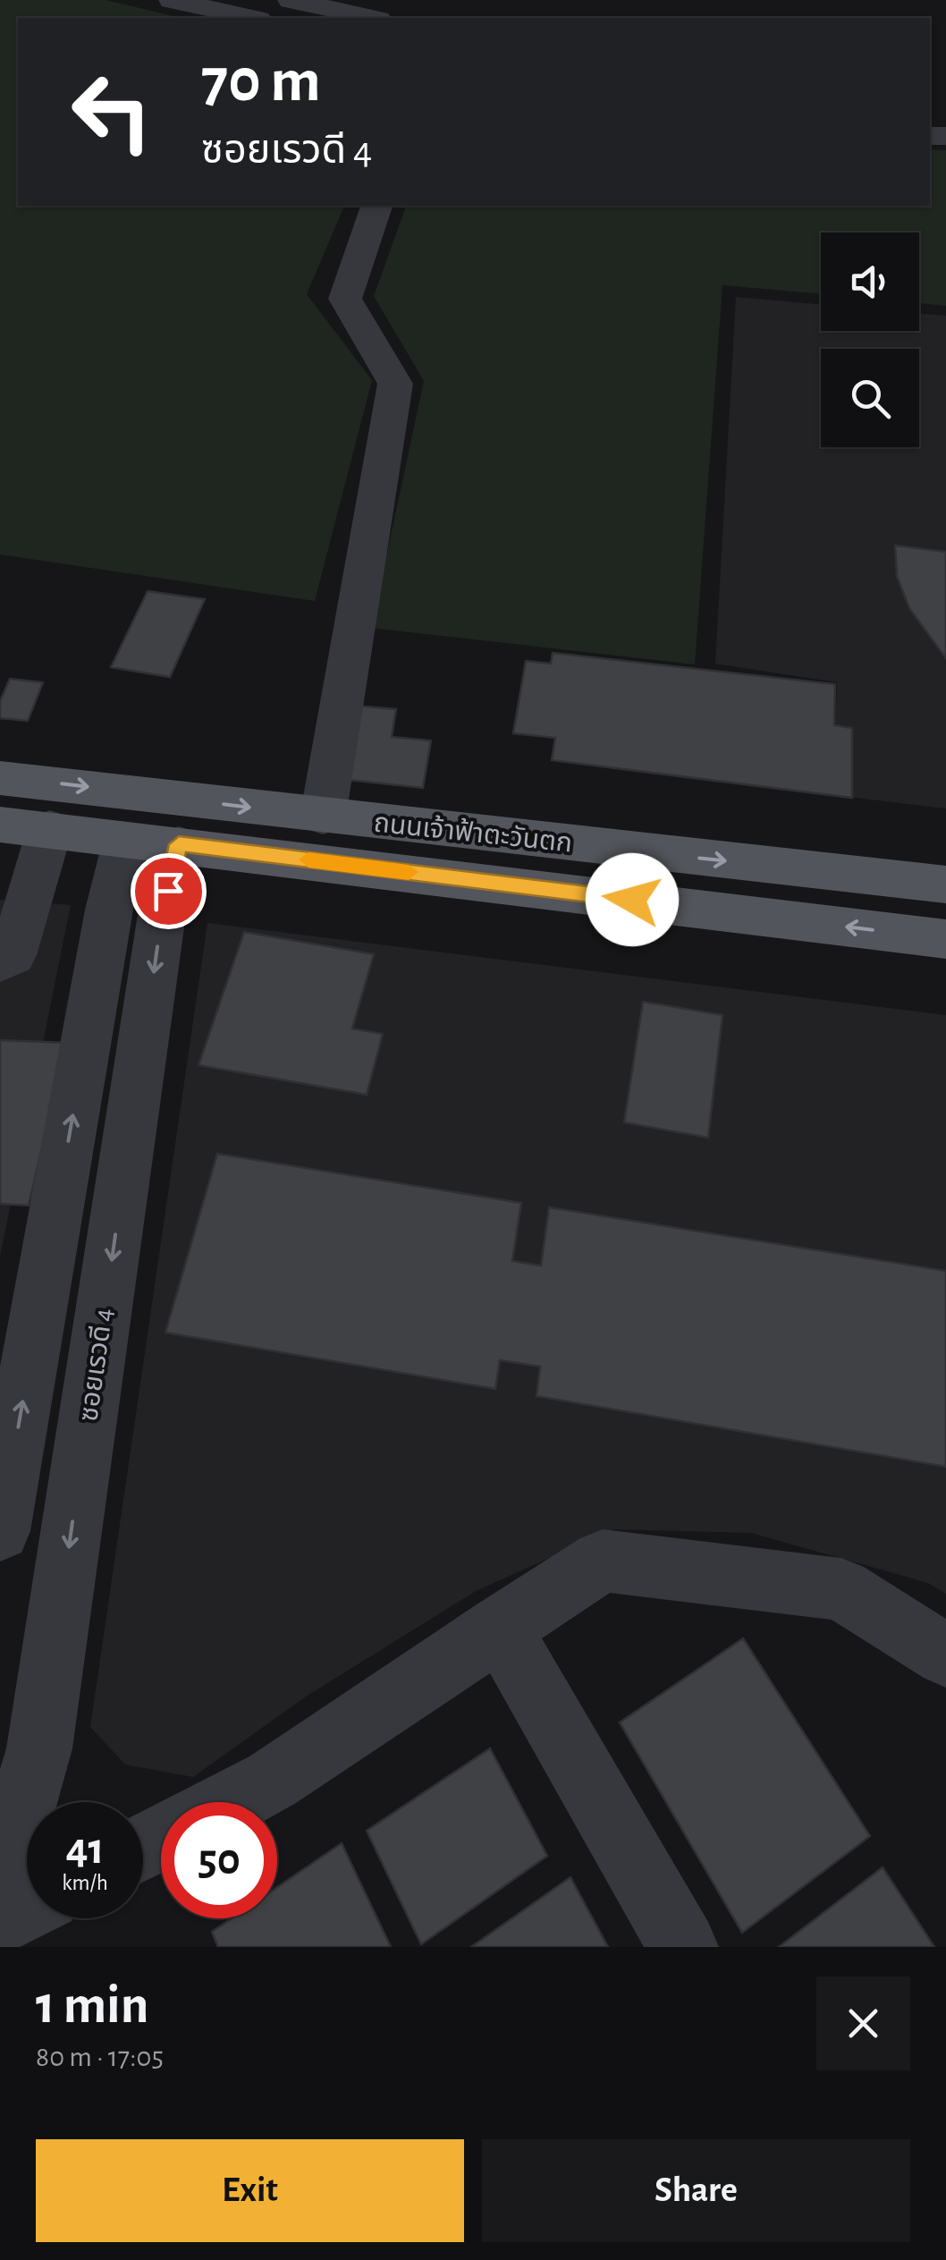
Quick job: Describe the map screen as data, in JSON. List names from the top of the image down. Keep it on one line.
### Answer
{"streets":{"main road":["ถนนเจ้าฟ้าตะวันตก"],"street":["ซอยเรวดี 4"]},"page":{"turn":["70 m","ซอยเรวดี 4"],"speed":"41 km/h","limit":"50","heading":["1 min","80 m · 17:05"],"buttons":["Exit","Share"]}}
